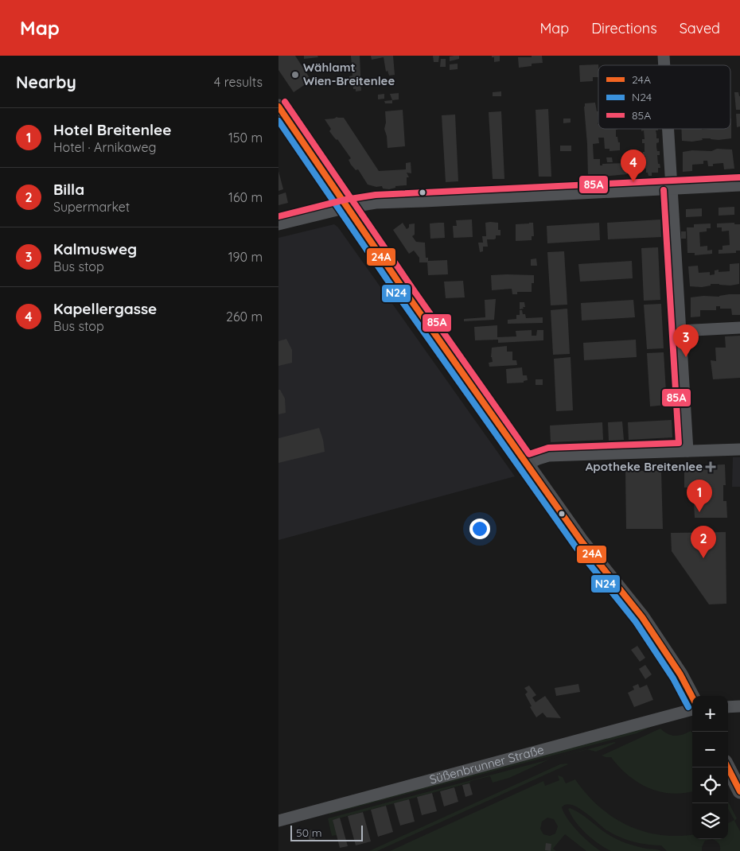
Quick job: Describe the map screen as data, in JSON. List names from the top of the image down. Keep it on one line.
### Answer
{"streets":{"street":["Süßenbrunner Straße"]},"places":{"other":["Wählamt Wien-Breitenlee"],"health":["Apotheke Breitenlee"]},"lines":["transit line 85A","transit line 24A","transit line N24"],"legend":["24A","N24","85A"],"scale_bar":"50 m","page":{"header":"Map","nav":["Map","Directions","Saved"],"heading":["Nearby","4 results"],"list":[{"mark":"1","name":"Hotel Breitenlee","note":"Hotel · Arnikaweg","value":"150 m"},{"mark":"2","name":"Billa","note":"Supermarket","value":"160 m"},{"mark":"3","name":"Kalmusweg","note":"Bus stop","value":"190 m"},{"mark":"4","name":"Kapellergasse","note":"Bus stop","value":"260 m"}],"pins":["4","3","1","2"],"map_buttons":["+","−"],"scale":"50 m"}}
